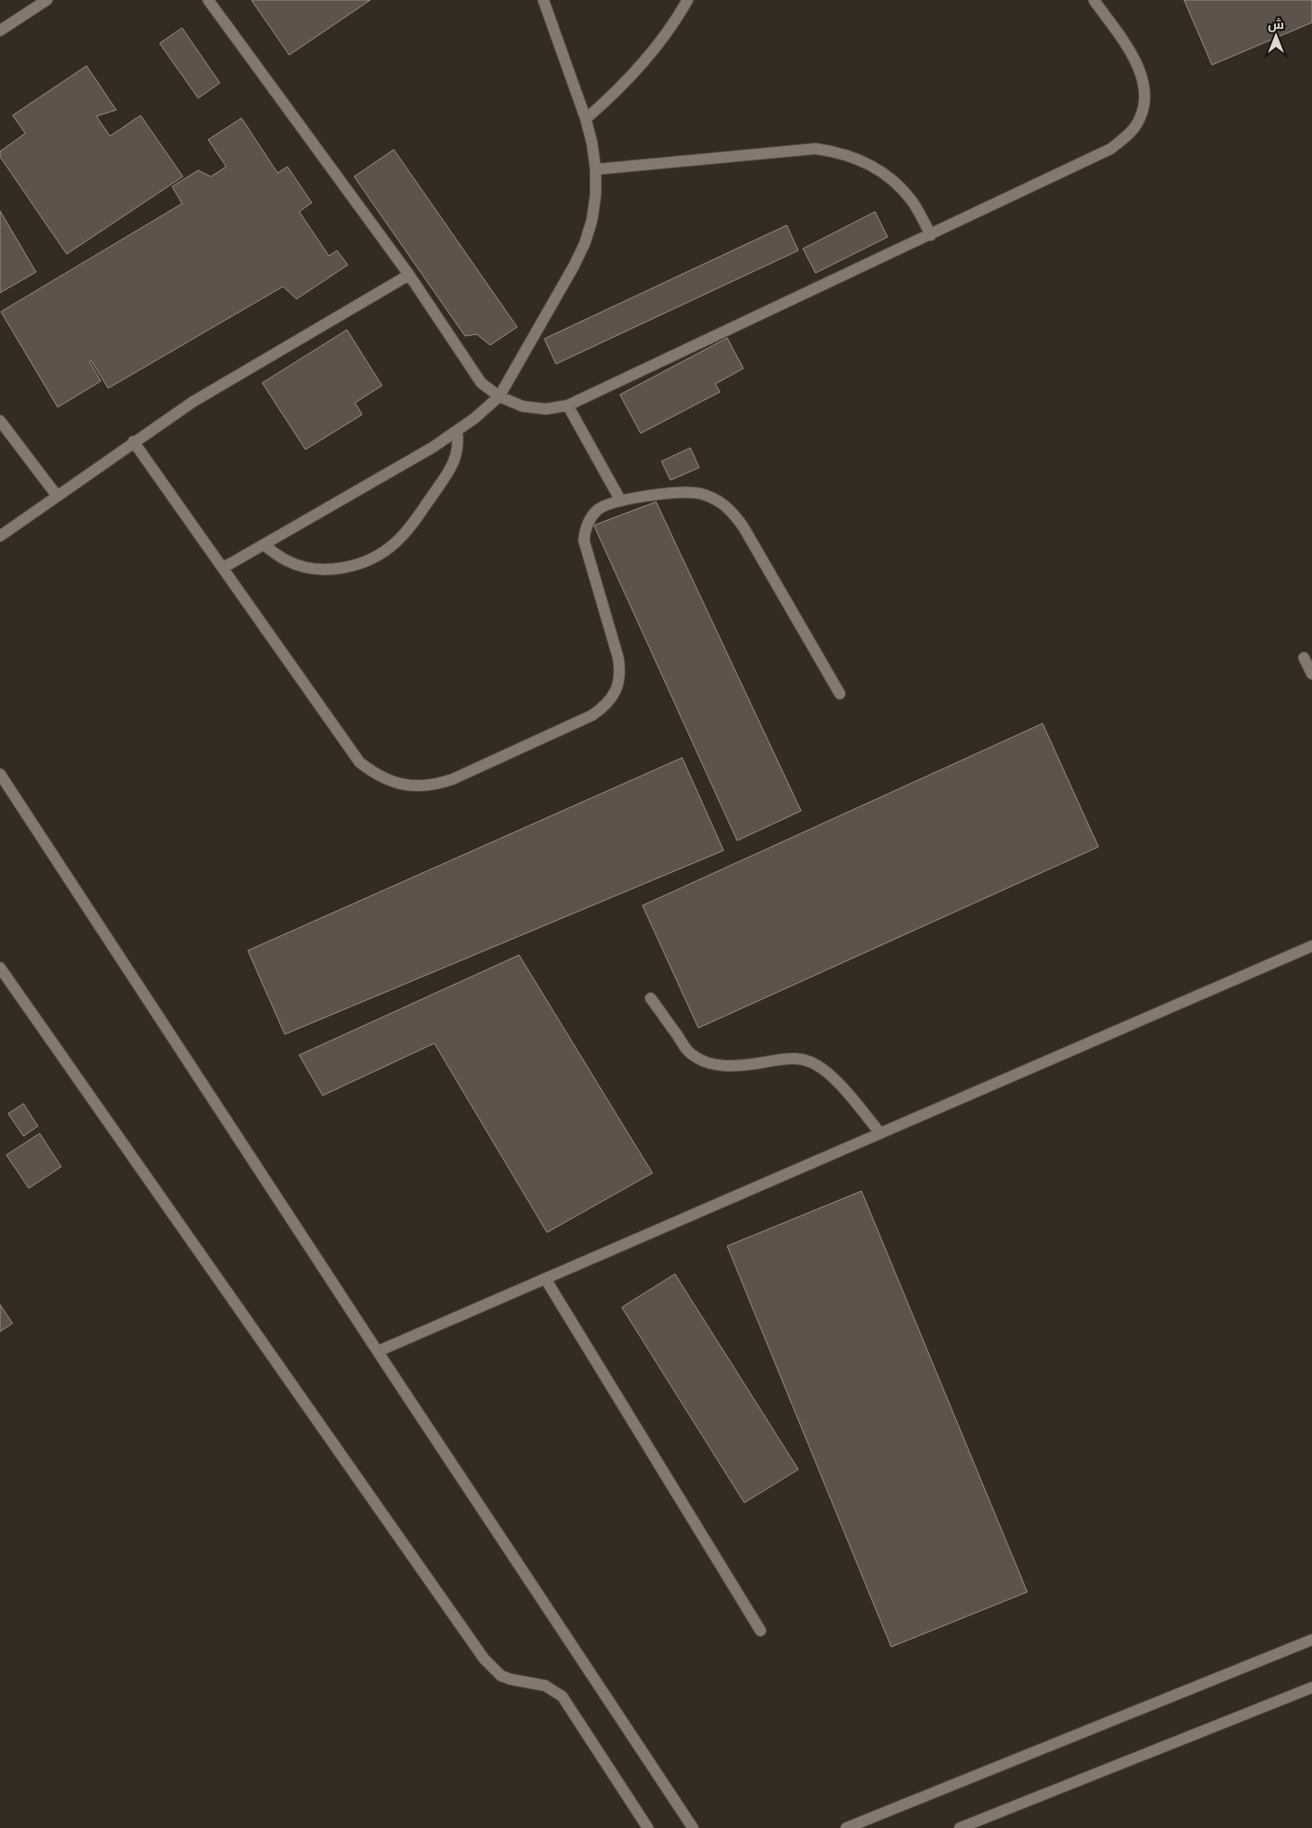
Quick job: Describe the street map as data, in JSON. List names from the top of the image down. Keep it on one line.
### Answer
{"north":"top"}
